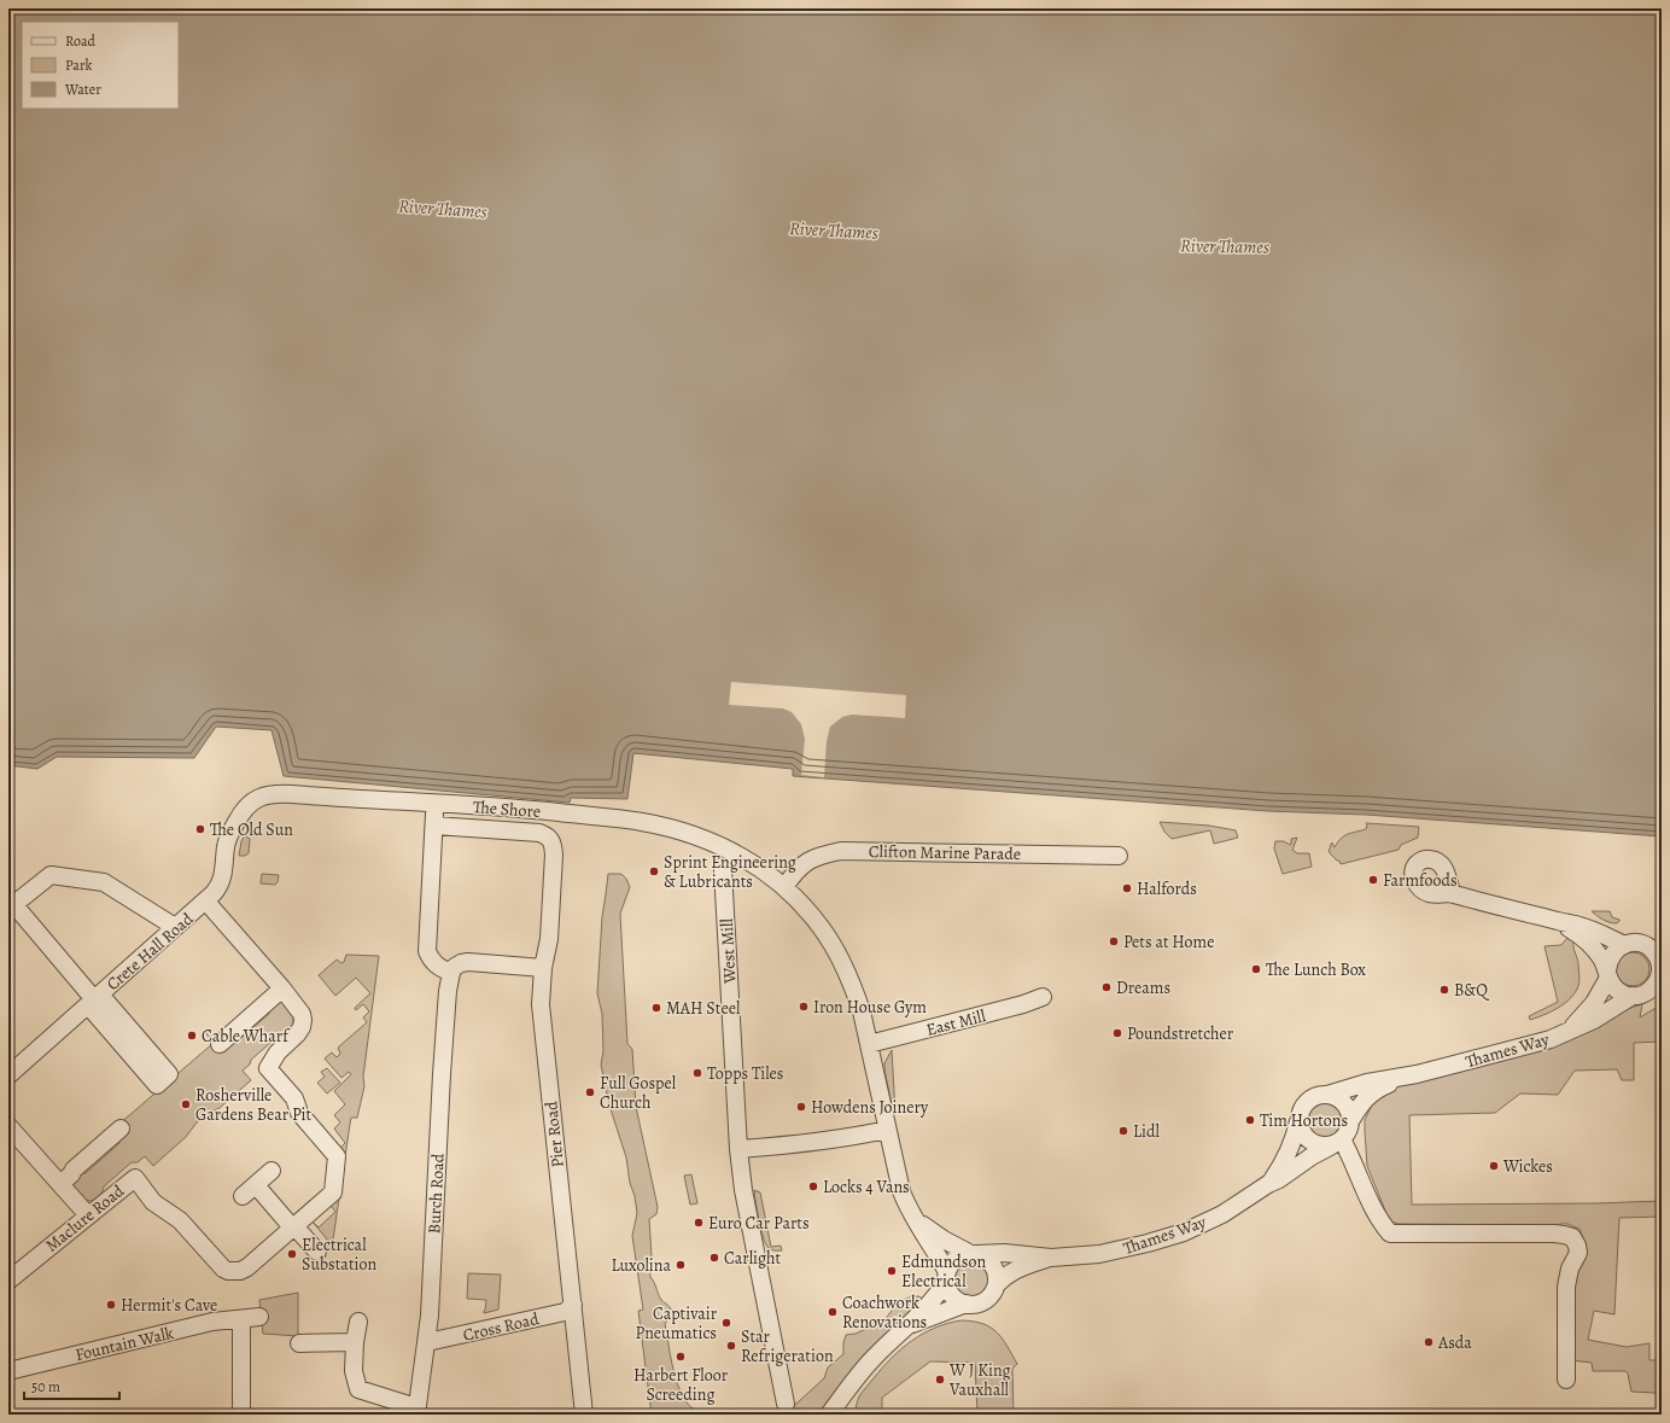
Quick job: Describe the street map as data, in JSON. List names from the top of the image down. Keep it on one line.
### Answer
{"streets":{"street":["The Shore","Clifton Marine Parade","Crete Hall Road","West Mill","East Mill","Thames Way","Pier Road","Burch Road","Maclure Road","Cross Road","Fountain Walk"]},"crossings":[["The Shore","Clifton Marine Parade"],["The Shore","Crete Hall Road"],["Pier Road","Cross Road"],["Burch Road","Cross Road"]],"water":["River Thames"],"places":["The Old Sun","Sprint Engineering & Lubricants","Farmfoods","Halfords","Pets at Home","The Lunch Box","Dreams","B&Q","Iron House Gym","MAH Steel","Poundstretcher","Cable Wharf","Topps Tiles","Full Gospel Church","Rosherville Gardens Bear Pit","Howdens Joinery","Tim Hortons","Lidl","Wickes","Locks 4 Vans","Euro Car Parts","Electrical Substation","Carlight","Luxolina","Edmundson Electrical","Hermit's Cave","Coachwork Renovations","Captivair Pneumatics","Asda","Star Refrigeration","Harbert Floor Screeding","W J King Vauxhall"],"legend":["Road","Park","Water"],"scale_bar":"50 m"}
